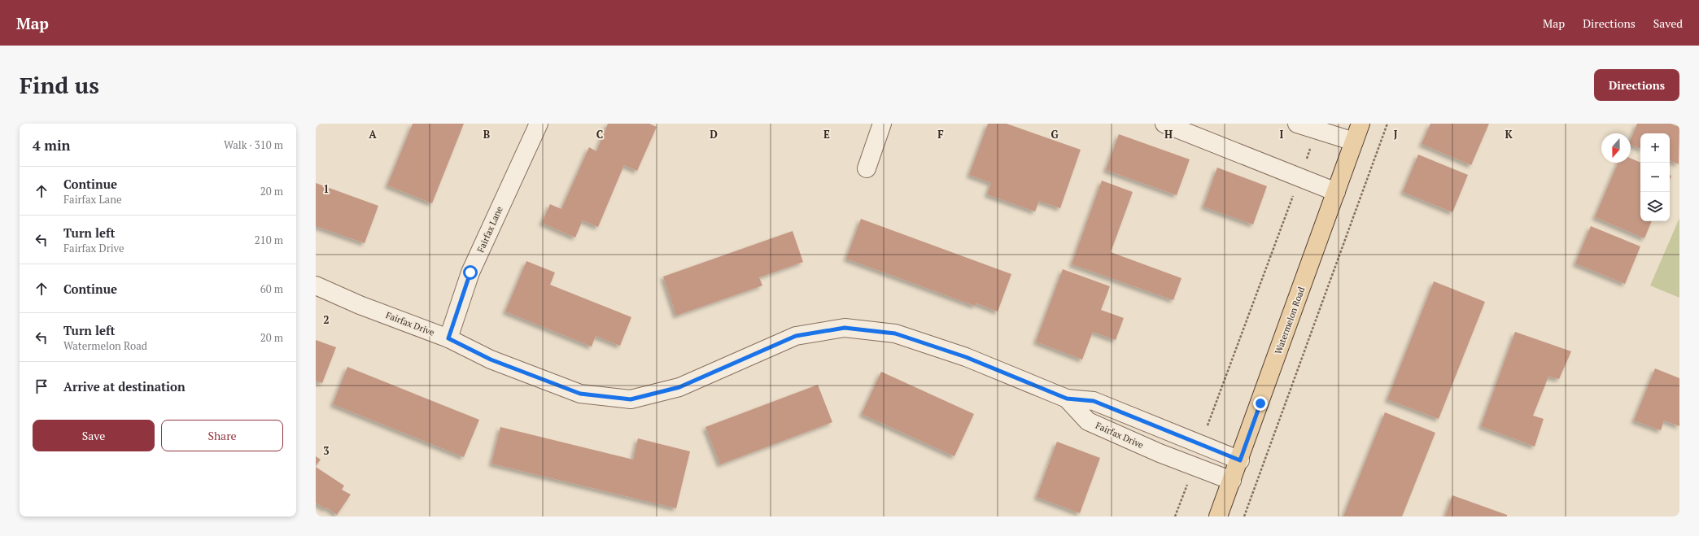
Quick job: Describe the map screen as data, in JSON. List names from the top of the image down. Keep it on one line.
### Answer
{"streets":{"main road":["Watermelon Road"],"street":["Fairfax Lane","Fairfax Drive"]},"crossings":[["Fairfax Lane","Fairfax Drive"],["Watermelon Road","Fairfax Drive"]],"north":"bottom","page":{"header":"Map","nav":["Map","Directions","Saved"],"buttons":["Directions",["Save","Share"]],"title":"Find us","heading":["4 min","Walk · 310 m"],"map_buttons":["+","−"],"list":[["Continue","Fairfax Lane","20 m"],["Turn left","Fairfax Drive","210 m"],["Continue","60 m"],["Turn left","Watermelon Road","20 m"],"Arrive at destination"]},"grid":{"columns":["A","B","C","D","E","F","G","H","I","J","K"],"rows":["1","2","3"]}}
